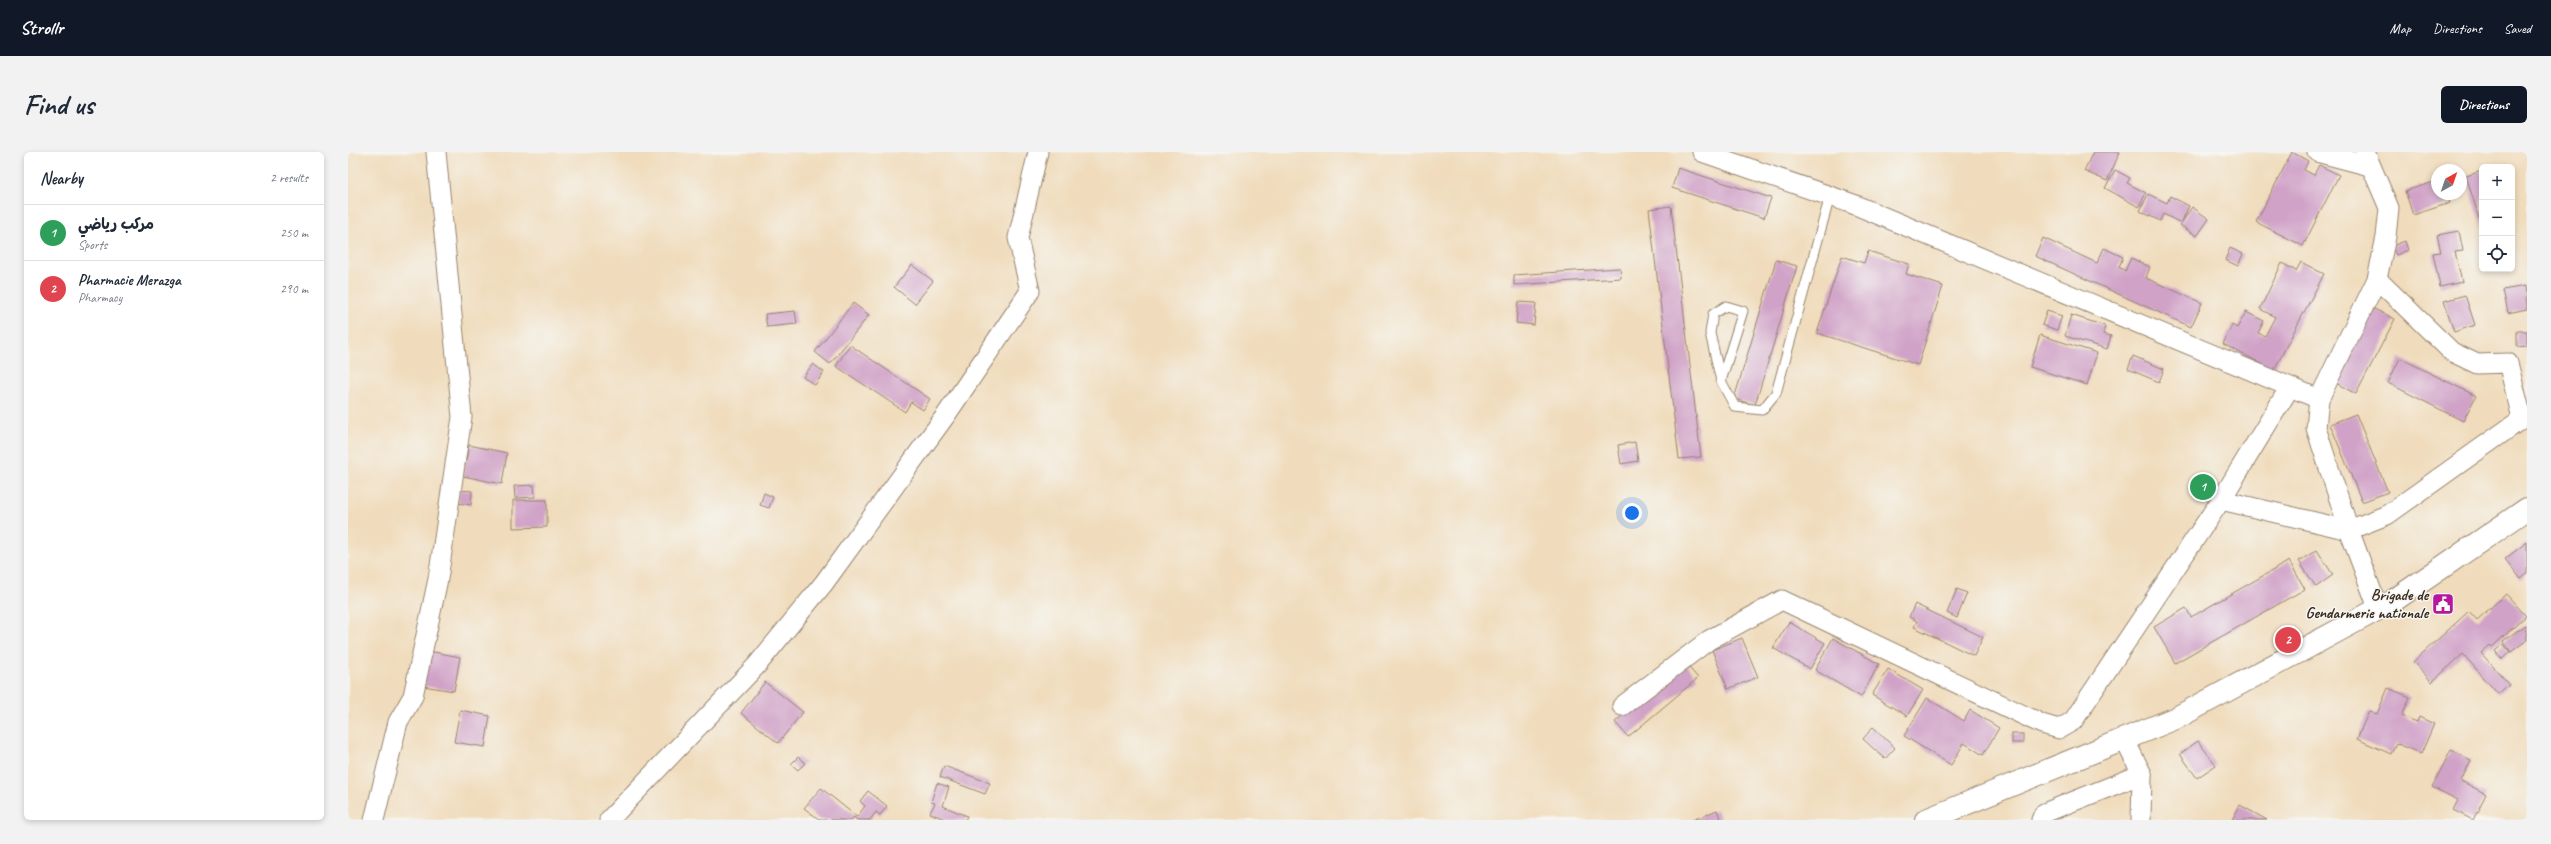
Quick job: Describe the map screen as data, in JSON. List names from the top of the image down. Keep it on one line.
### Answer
{"places":{"public building":["Brigade de Gendarmerie nationale"]},"north":"top right","page":{"header":"Strollr","nav":["Map","Directions","Saved"],"buttons":"Directions","title":"Find us","heading":["Nearby","2 results"],"map_buttons":["+","−"],"list":[{"mark":"1","name":"مركب رياضي","note":"Sports","value":"250 m"},{"mark":"2","name":"Pharmacie Merazga","note":"Pharmacy","value":"290 m"}],"pins":["1","2"]}}
